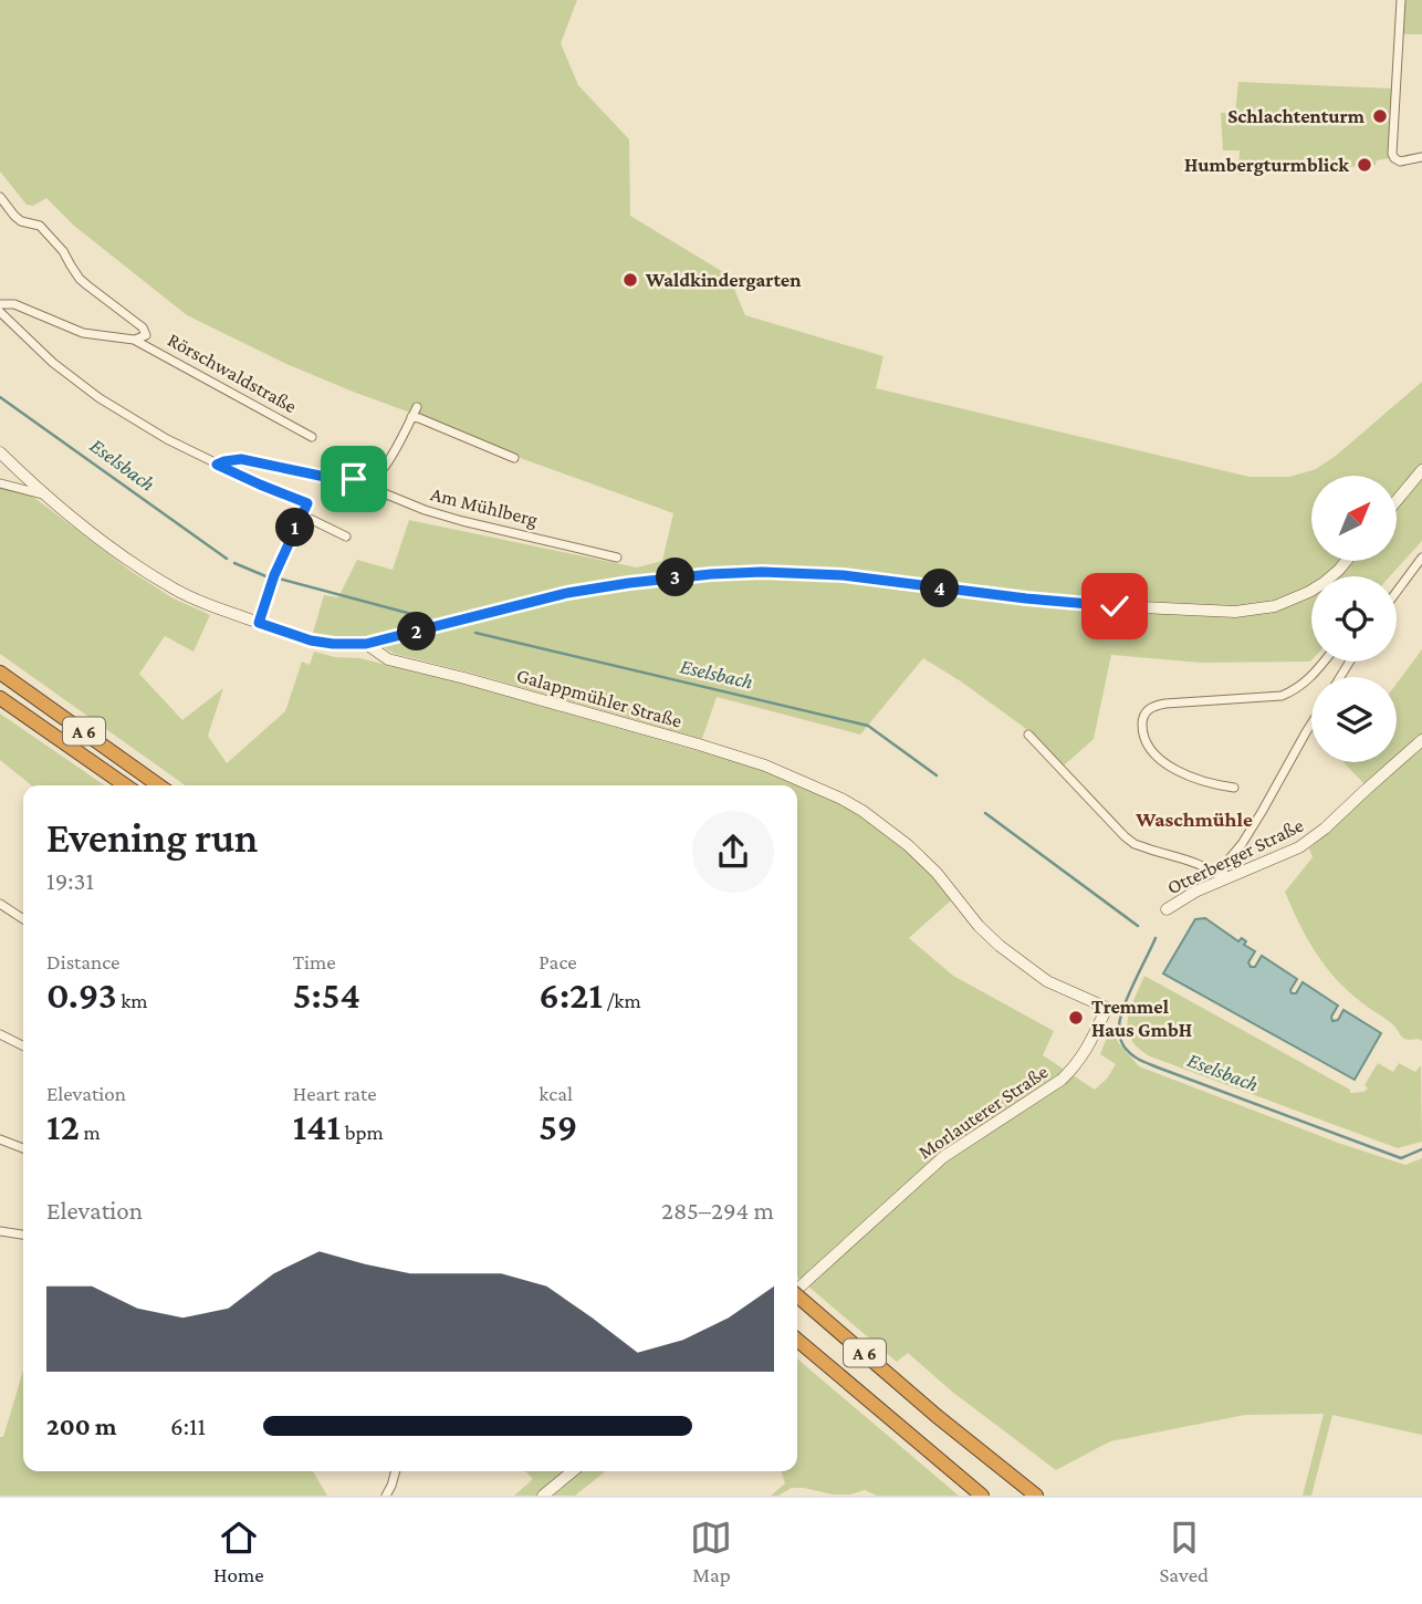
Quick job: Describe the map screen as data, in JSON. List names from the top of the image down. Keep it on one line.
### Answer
{"streets":{"highway":["A 6"],"street":["Rörschwaldstraße","Am Mühlberg","Galappmühler Straße","Otterberger Straße","Morlauterer Straße"]},"crossings":[["Galappmühler Straße","Morlauterer Straße"]],"districts":["Waschmühle"],"water":["Eselsbach"],"places":["Schlachtenturm","Humbergturmblick","Waldkindergarten","Tremmel Haus GmbH"],"north":"top right","page":{"pins":["1","3","4","2"],"heading":["Evening run","19:31"],"stats":[["Distance","0.93 km"],["Time","5:54"],["Pace","6:21 /km"],["Elevation","12 m"],["Heart rate","141 bpm"],["kcal","59"]],"chart":["Elevation","285–294 m"],"list":[{"name":"200 m","note":"6:11"}],"tabs":["Home","Map","Saved"]}}
